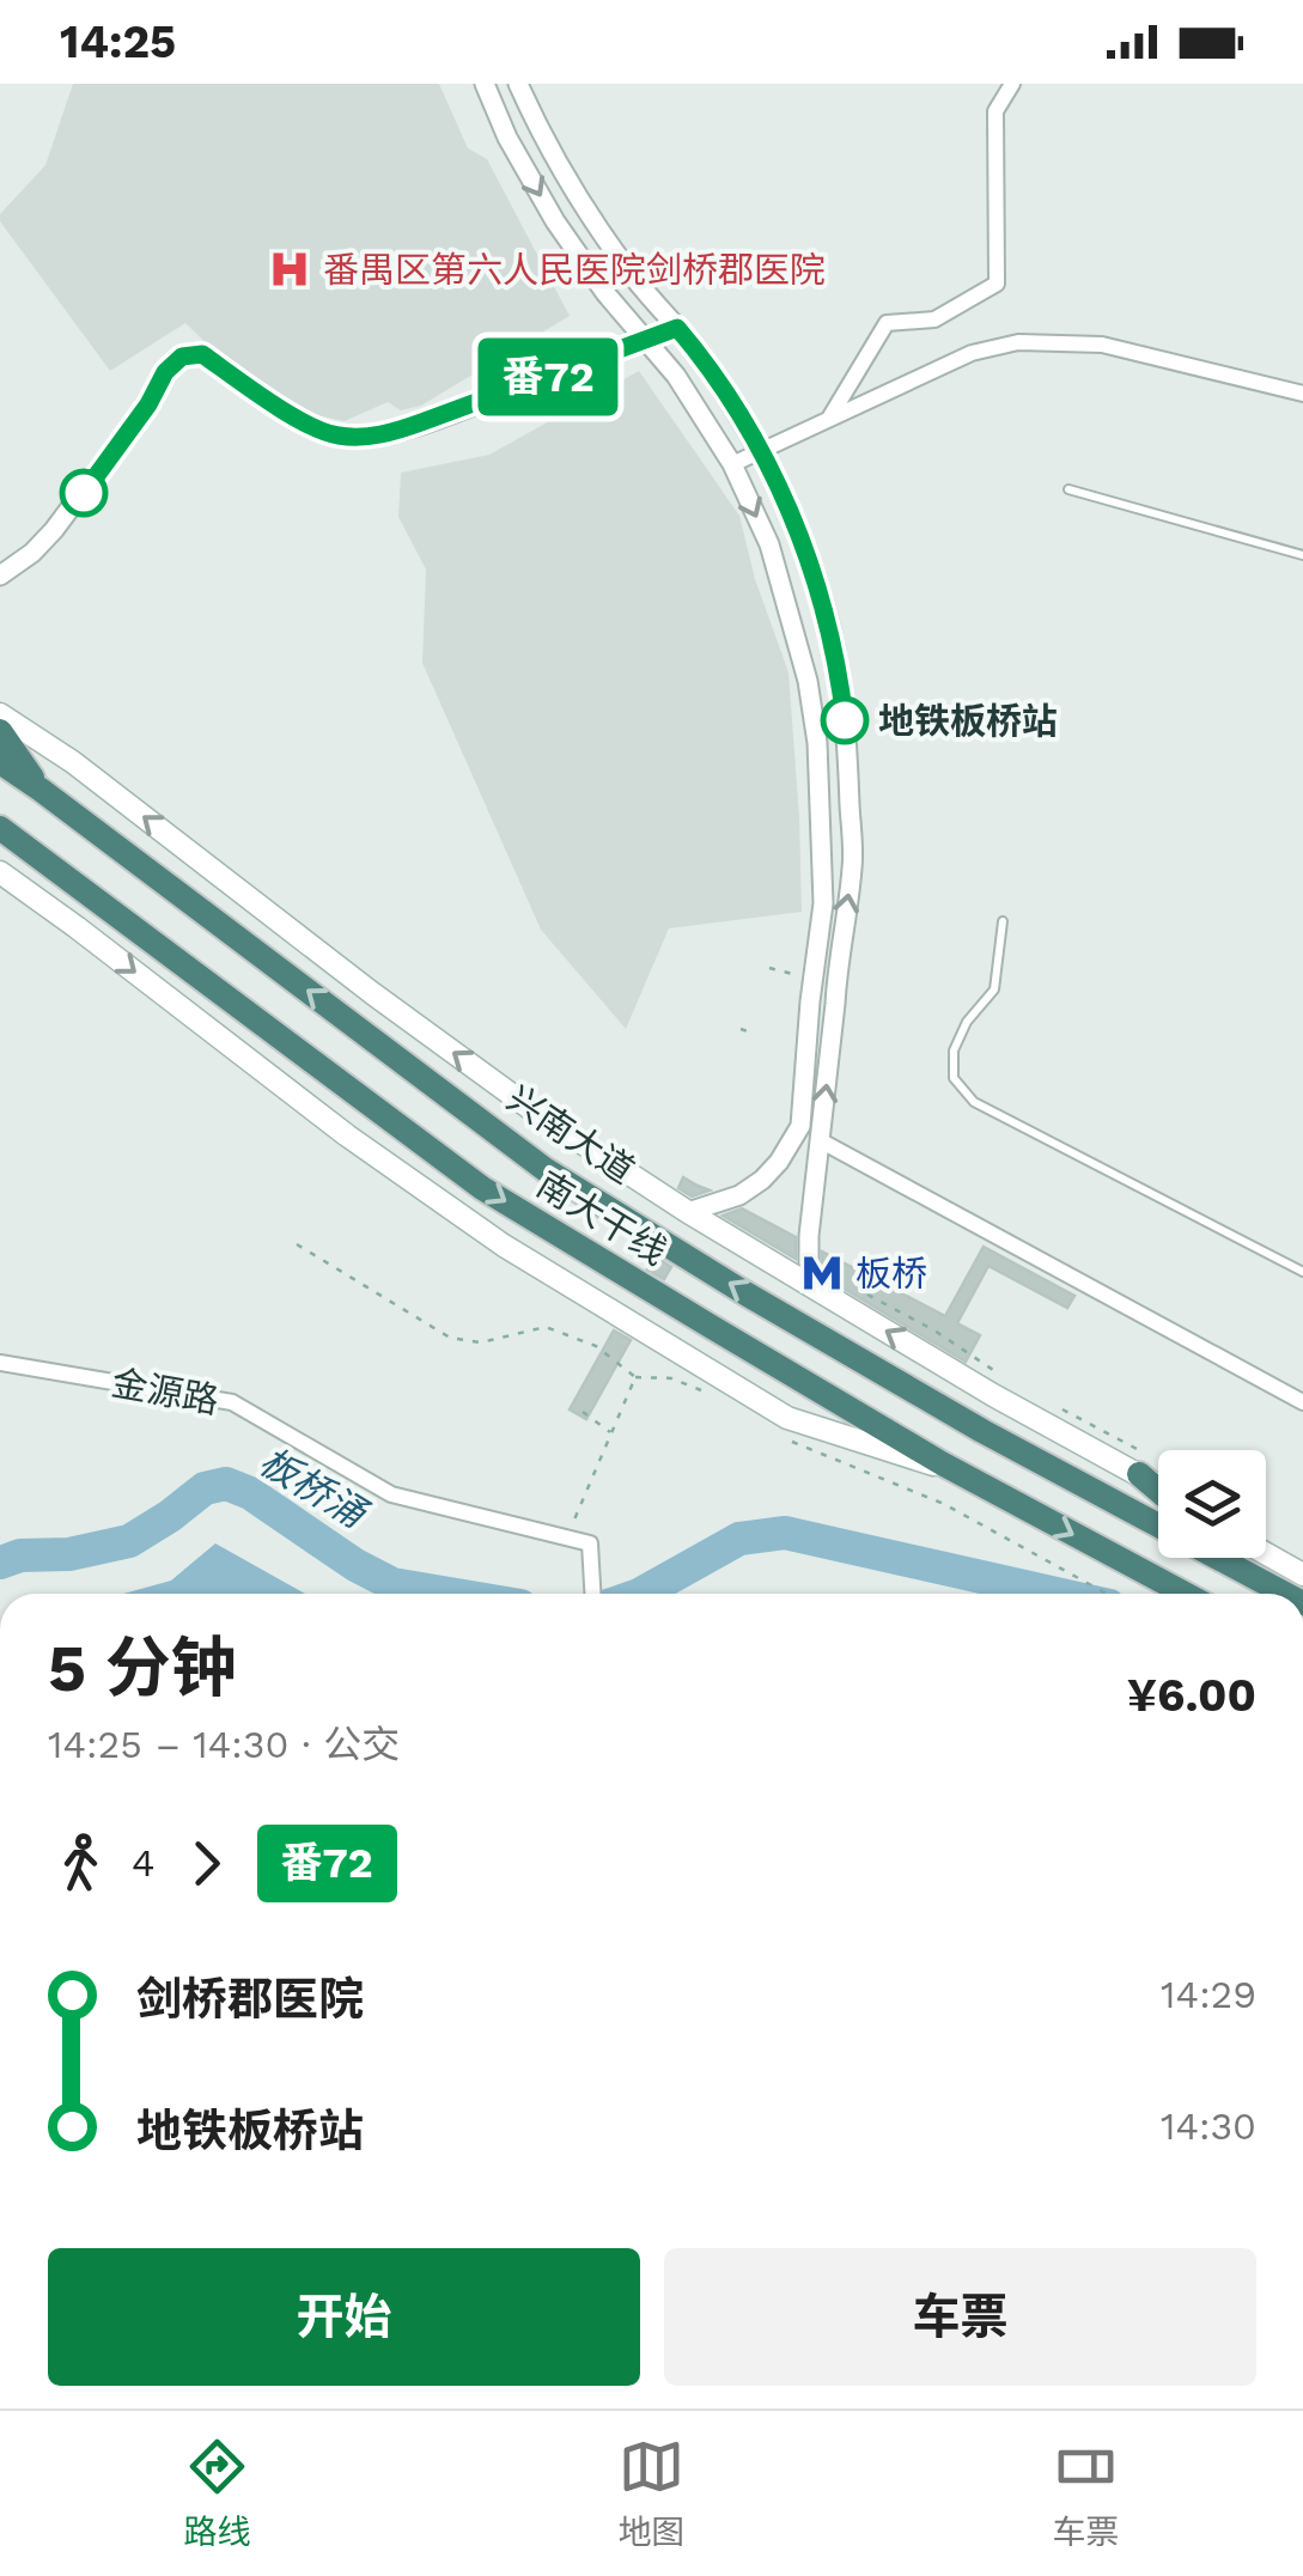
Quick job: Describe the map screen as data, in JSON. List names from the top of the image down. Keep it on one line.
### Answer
{"streets":{"highway":["南大干线"],"main road":["兴南大道"],"street":["金源路"]},"water":["板桥涌"],"places":{"hospital":["番禺区第六人民医院剑桥郡医院"],"other":["地铁板桥站"],"metro station":["板桥"]},"lines":["bus line 番72"],"page":{"status":"14:25","on_map":"番72","heading":["5 分钟","14:25 – 14:30 · 公交","¥6.00"],"legs":["4","番72"],"list":[{"name":"剑桥郡医院","value":"14:29"},{"name":"地铁板桥站","value":"14:30"}],"buttons":["开始","车票"],"tabs":["路线","地图","车票"]}}
